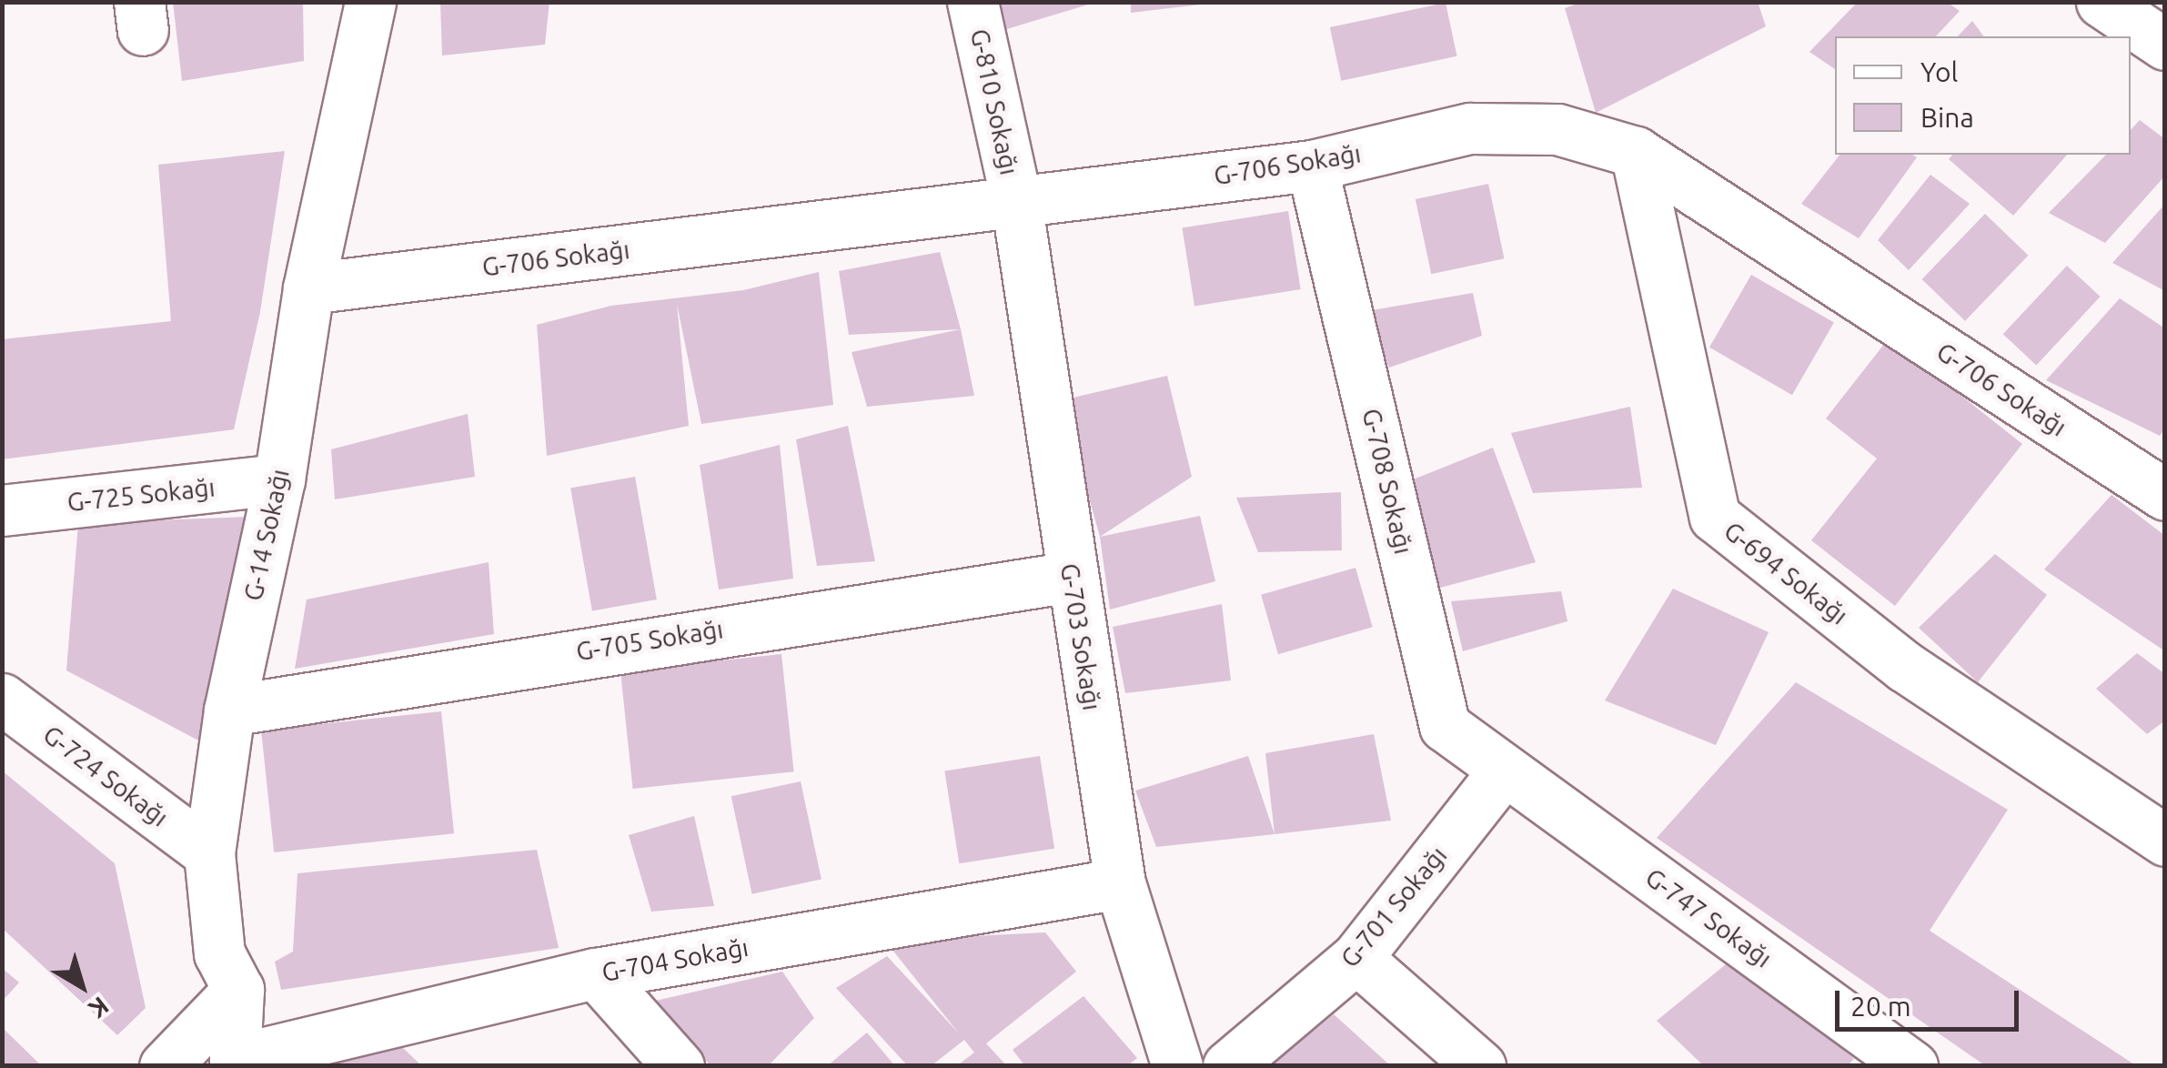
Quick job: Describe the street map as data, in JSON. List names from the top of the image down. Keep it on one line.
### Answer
{"streets":{"street":["G-810 Sokağı","G-706 Sokağı","G-708 Sokağı","G-725 Sokağı","G-14 Sokağı","G-694 Sokağı","G-703 Sokağı","G-705 Sokağı","G-724 Sokağı","G-701 Sokağı","G-747 Sokağı","G-704 Sokağı"]},"crossings":[["G-810 Sokağı","G-706 Sokağı"],["G-810 Sokağı","G-703 Sokağı"],["G-706 Sokağı","G-708 Sokağı"],["G-706 Sokağı","G-14 Sokağı"],["G-706 Sokağı","G-694 Sokağı"],["G-706 Sokağı","G-703 Sokağı"],["G-708 Sokağı","G-701 Sokağı"],["G-708 Sokağı","G-747 Sokağı"],["G-725 Sokağı","G-14 Sokağı"],["G-14 Sokağı","G-705 Sokağı"],["G-14 Sokağı","G-724 Sokağı"],["G-14 Sokağı","G-704 Sokağı"],["G-703 Sokağı","G-705 Sokağı"],["G-703 Sokağı","G-704 Sokağı"],["G-701 Sokağı","G-747 Sokağı"]],"legend":["Yol","Bina"],"scale_bar":"20 m","north":"bottom right"}
